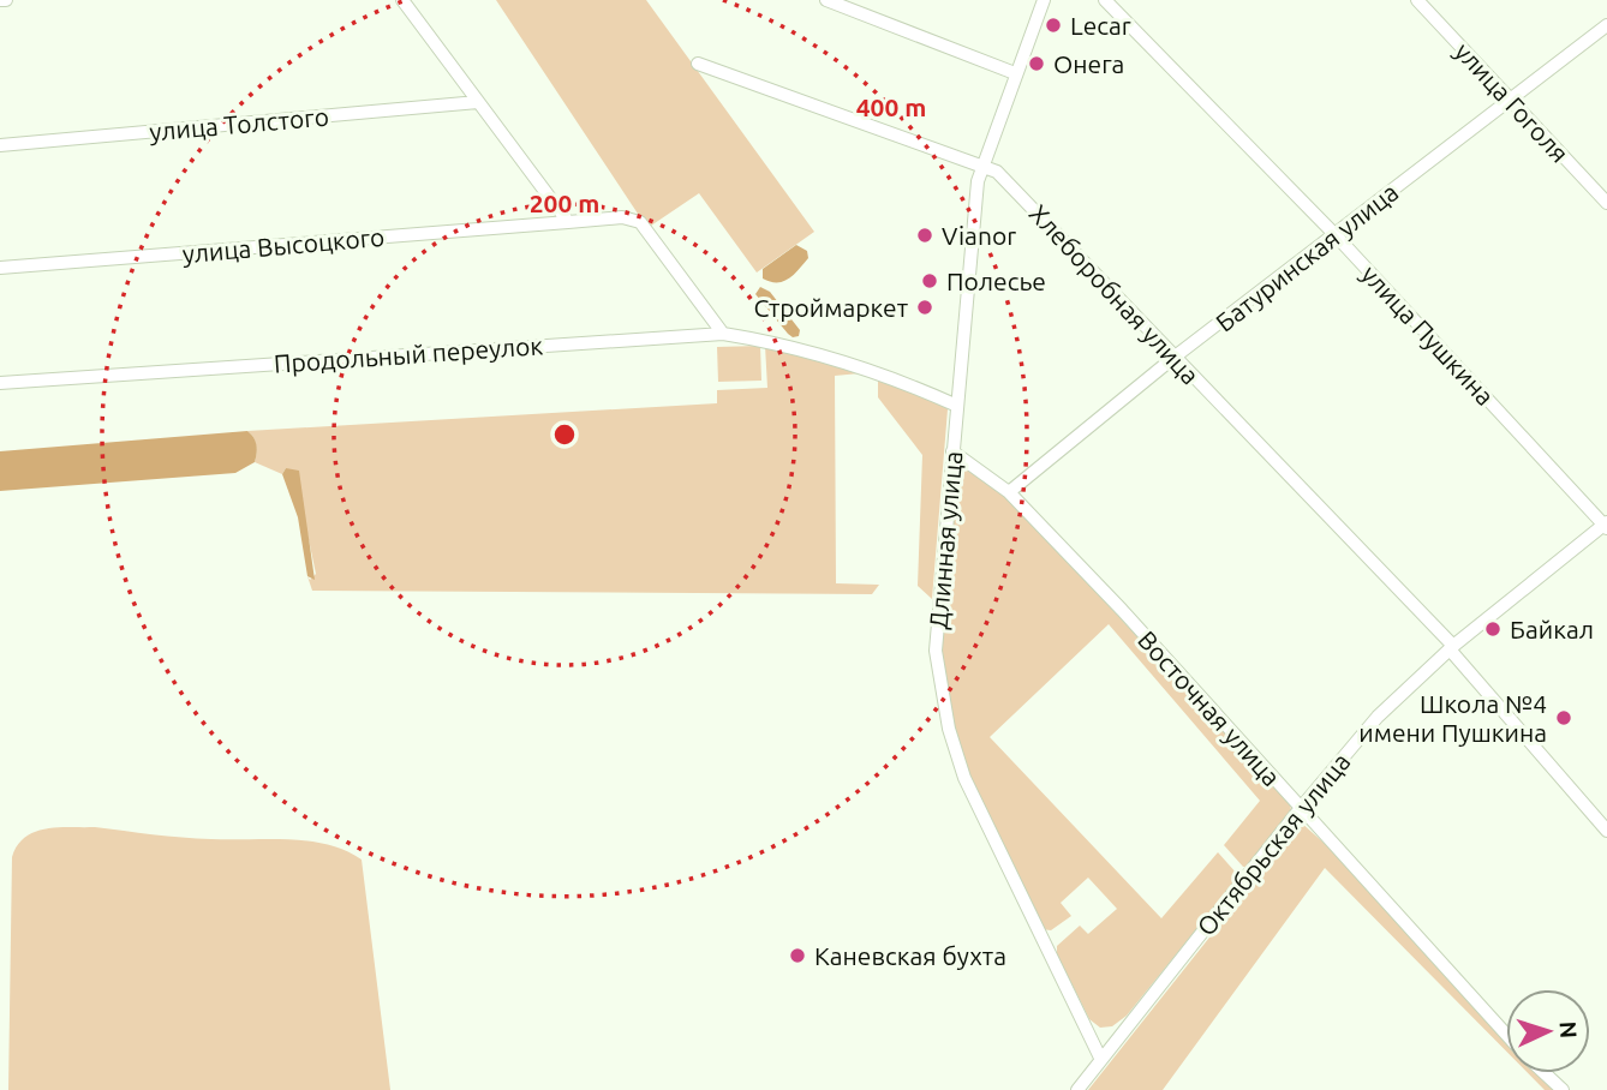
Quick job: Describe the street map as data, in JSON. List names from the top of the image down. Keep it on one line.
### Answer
{"streets":{"street":["улица Гоголя","улица Толстого","улица Высоцкого","Батуринская улица","Хлеборобная улица","улица Пушкина","Продольный переулок","Длинная улица","Восточная улица","Октябрьская улица"]},"crossings":[["улица Гоголя","Батуринская улица"],["улица Высоцкого","Продольный переулок"],["Батуринская улица","Хлеборобная улица"],["Батуринская улица","улица Пушкина"],["Батуринская улица","Восточная улица"],["Хлеборобная улица","Длинная улица"],["Хлеборобная улица","Октябрьская улица"],["улица Пушкина","Октябрьская улица"],["Продольный переулок","Длинная улица"],["Длинная улица","Восточная улица"],["Длинная улица","Октябрьская улица"],["Восточная улица","Октябрьская улица"]],"places":["Lecar","Онега","Vianor","Полесье","Строймаркет","Байкал","Школа №4 имени Пушкина","Каневская бухта"],"north":"right","rings":["400 m","200 m"]}
